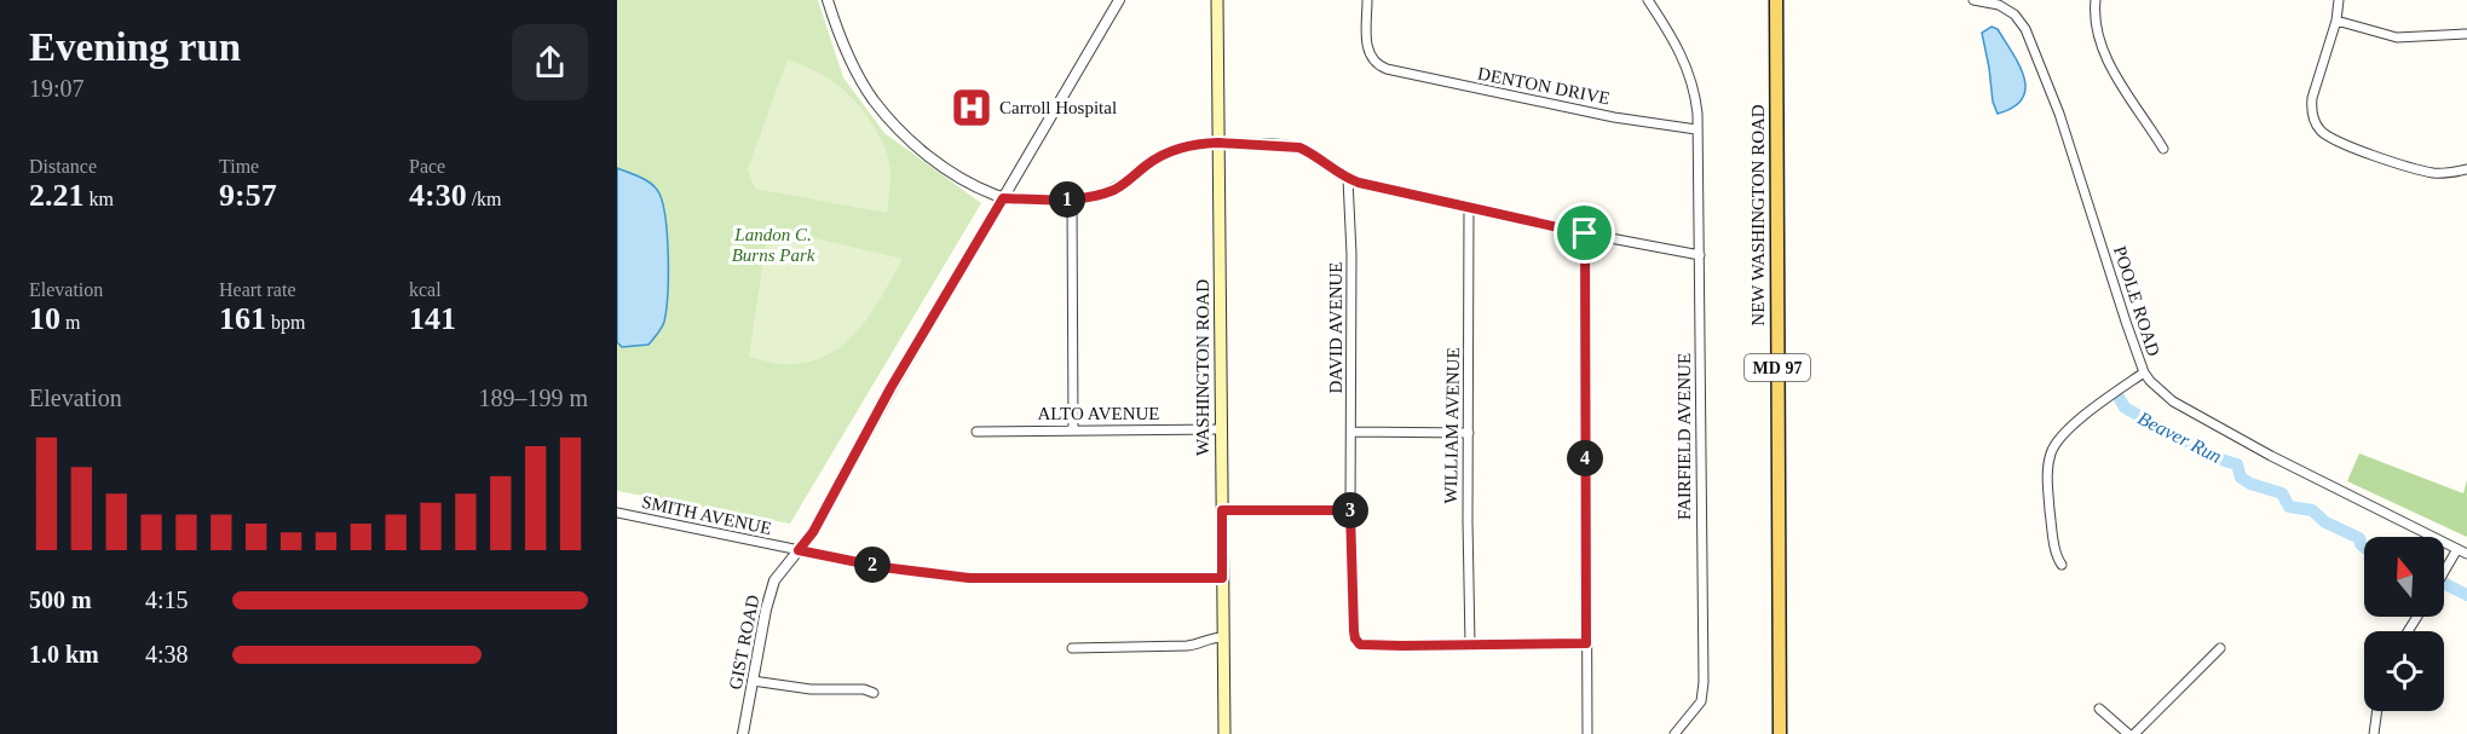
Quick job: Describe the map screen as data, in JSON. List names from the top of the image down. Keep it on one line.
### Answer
{"streets":{"main road":["NEW WASHINGTON ROAD","WASHINGTON ROAD","MD 97"],"street":["DENTON DRIVE","POOLE ROAD","DAVID AVENUE","ALTO AVENUE","WILLIAM AVENUE","FAIRFIELD AVENUE","SMITH AVENUE","GIST ROAD"]},"crossings":[["DENTON DRIVE","FAIRFIELD AVENUE"],["DAVID AVENUE","WILLIAM AVENUE"],["WASHINGTON ROAD","ALTO AVENUE"],["WASHINGTON ROAD","SMITH AVENUE"],["SMITH AVENUE","GIST ROAD"]],"water":["Beaver Run"],"parks":["Landon C. Burns Park"],"places":{"hospital":["Carroll Hospital"]},"north":"top","page":{"heading":["Evening run","19:07"],"stats":[["Distance","2.21 km"],["Time","9:57"],["Pace","4:30 /km"],["Elevation","10 m"],["Heart rate","161 bpm"],["kcal","141"]],"pins":["1","4","3","2"],"chart":["Elevation","189–199 m"],"list":[{"name":"500 m","note":"4:15"},{"name":"1.0 km","note":"4:38"}]}}
